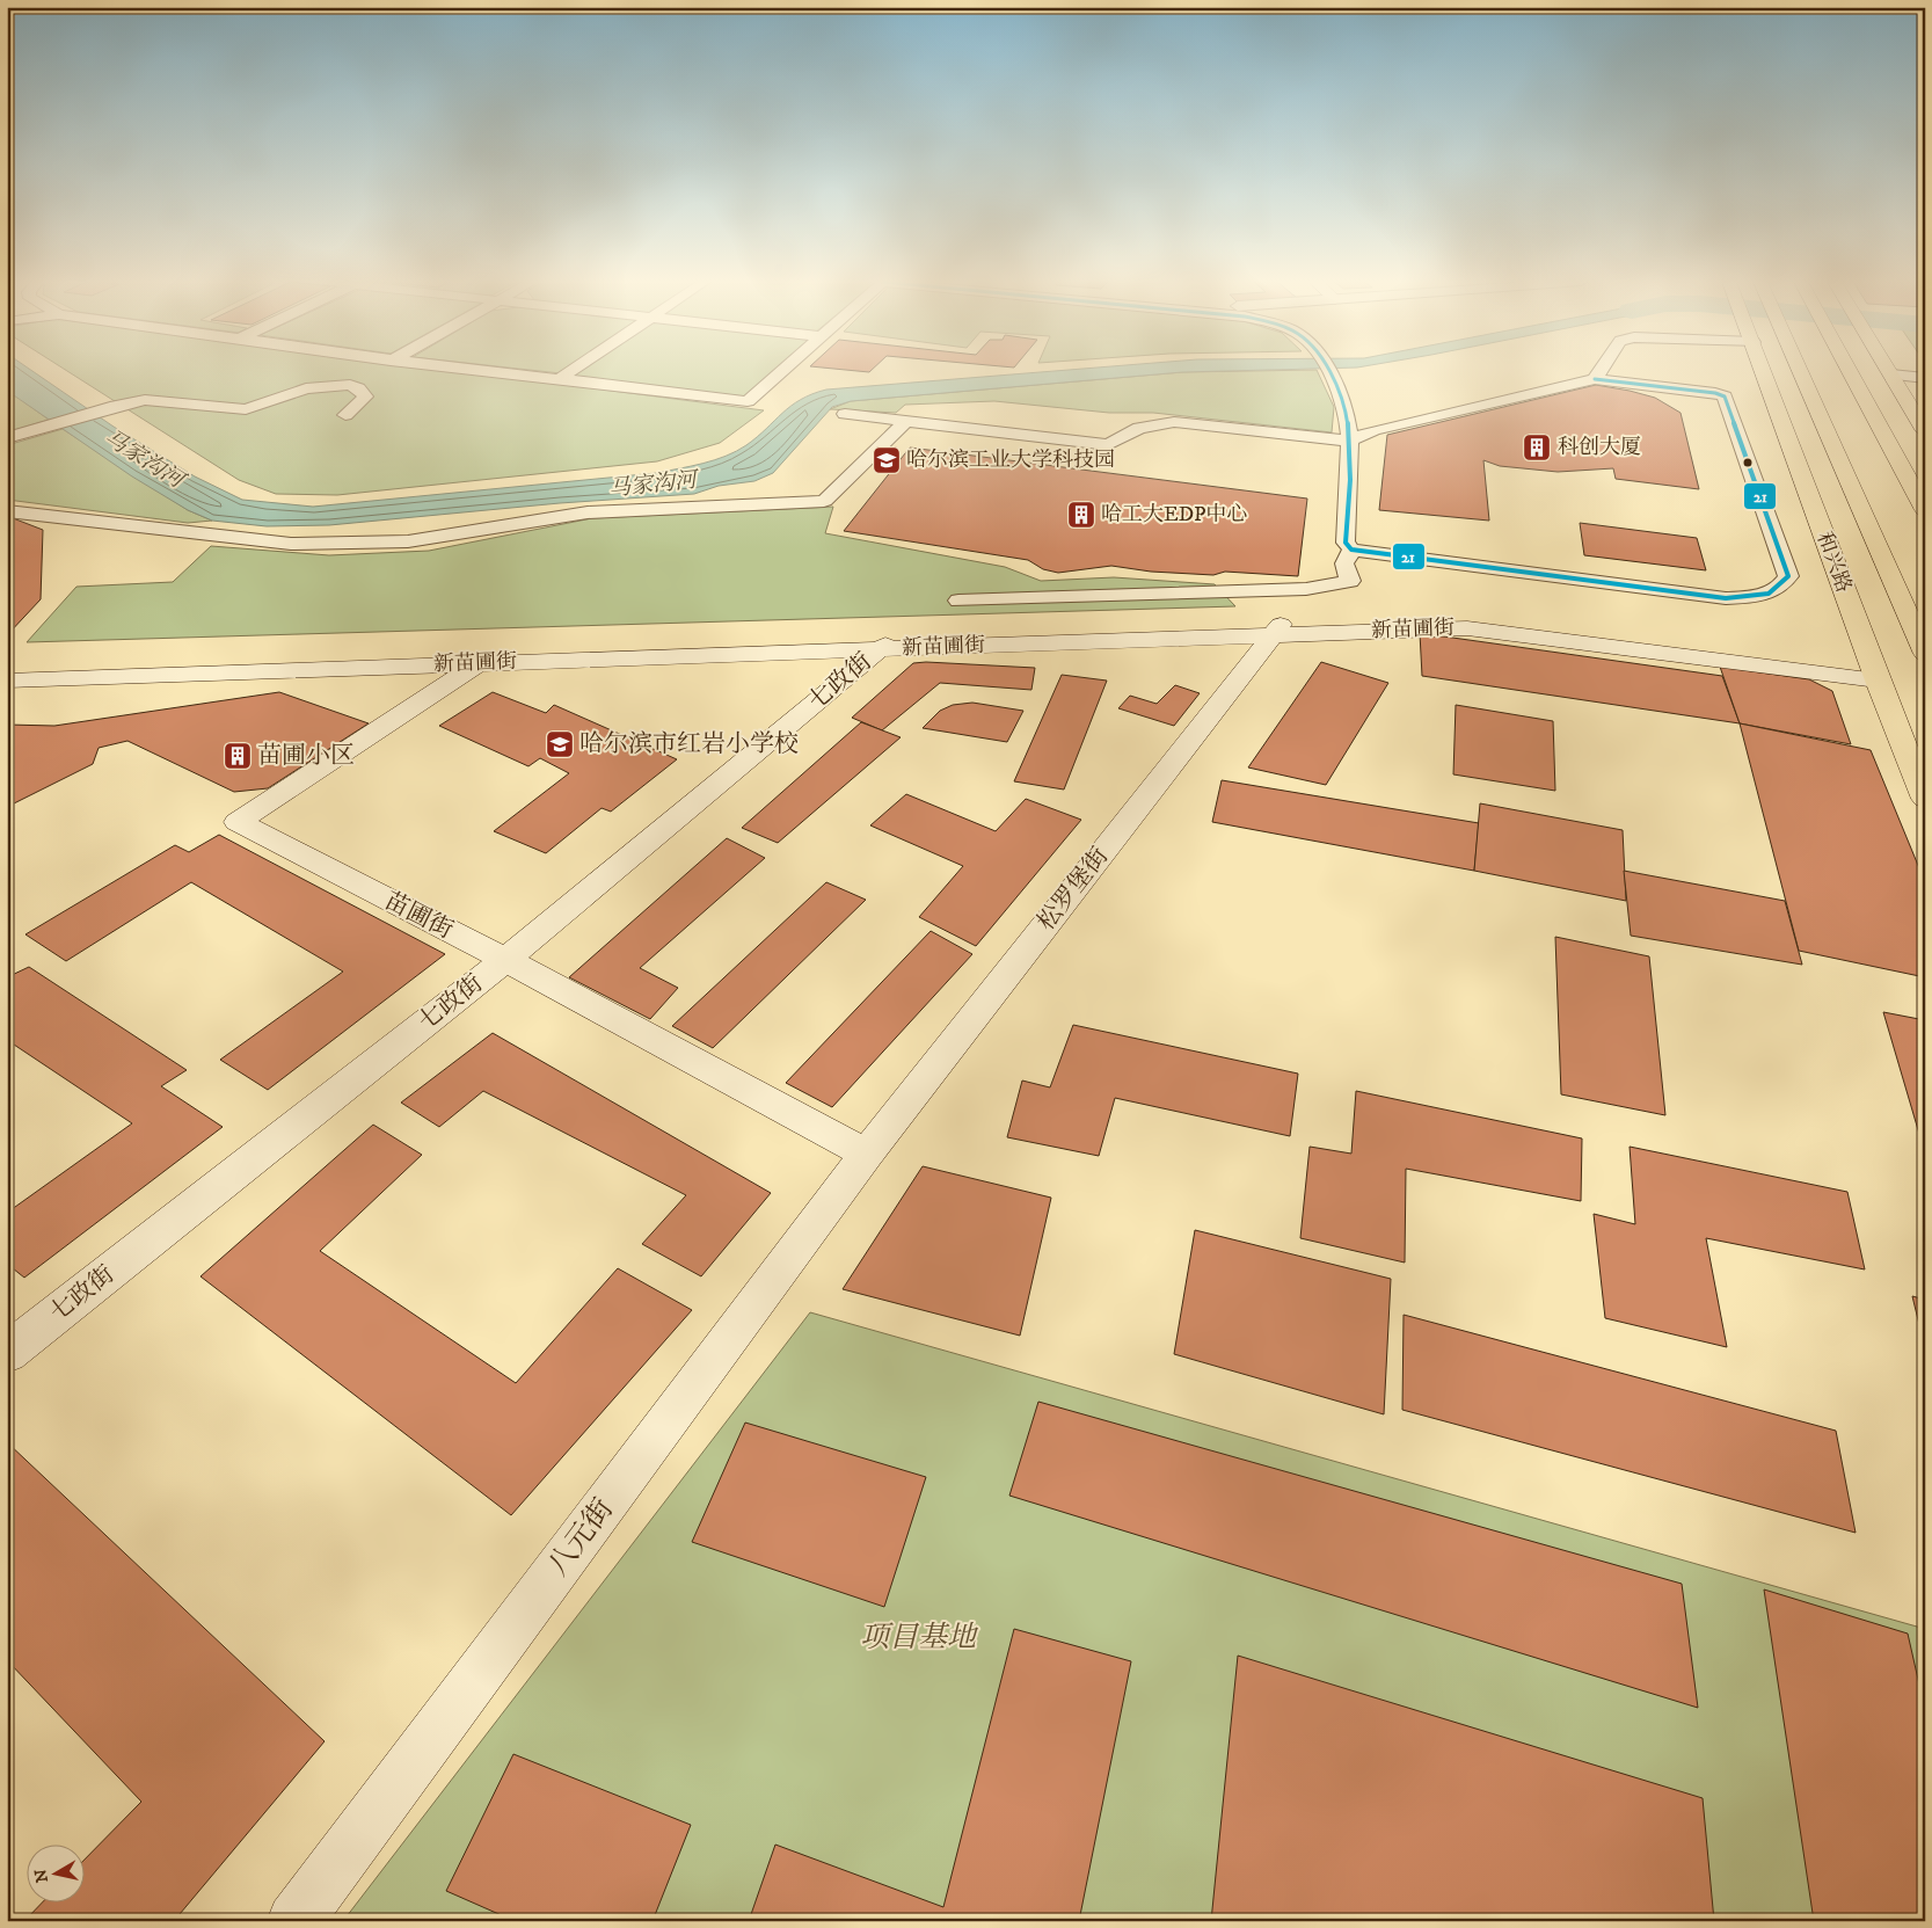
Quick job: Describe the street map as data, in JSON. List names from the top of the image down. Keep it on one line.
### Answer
{"streets":{"highway":["和兴路"],"street":["新苗圃街","七政街","松罗堡街","苗圃街","八元街"]},"crossings":[["和兴路","新苗圃街"],["新苗圃街","七政街"],["新苗圃街","松罗堡街"],["新苗圃街","苗圃街"],["七政街","苗圃街"],["松罗堡街","苗圃街"],["松罗堡街","八元街"],["苗圃街","八元街"]],"water":["马家沟河"],"parks":["项目基地"],"places":{"building":["科创大厦","哈工大EDP中心","苗圃小区"],"school or university":["哈尔滨工业大学科技园","哈尔滨市红岩小学校"]},"lines":["transit line 21"],"north":"left"}
